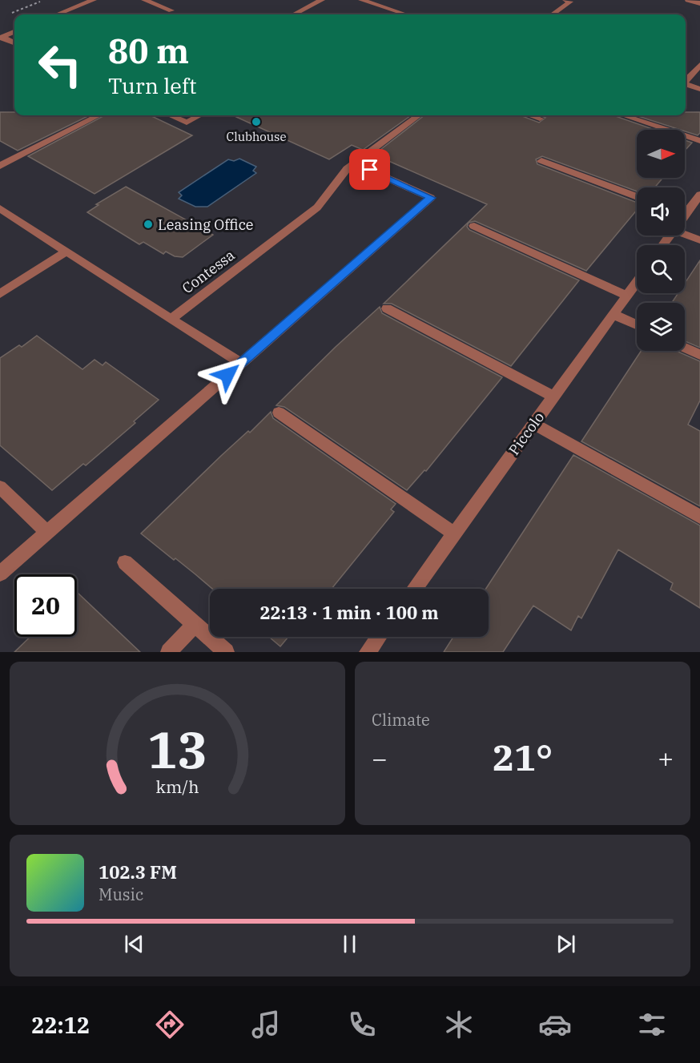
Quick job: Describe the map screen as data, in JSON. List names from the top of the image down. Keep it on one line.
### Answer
{"streets":{"street":["Contessa","Piccolo"]},"places":["Clubhouse","Leasing Office"],"north":"right","page":{"turn":["80 m","Turn left"],"limit":"20","trip":"22:13 · 1 min · 100 m","tile":"Climate","heat":["−","21°","+"],"song":["102.3 FM","Music"],"tabs":"22:12","gauge":["13","km/h"]}}
